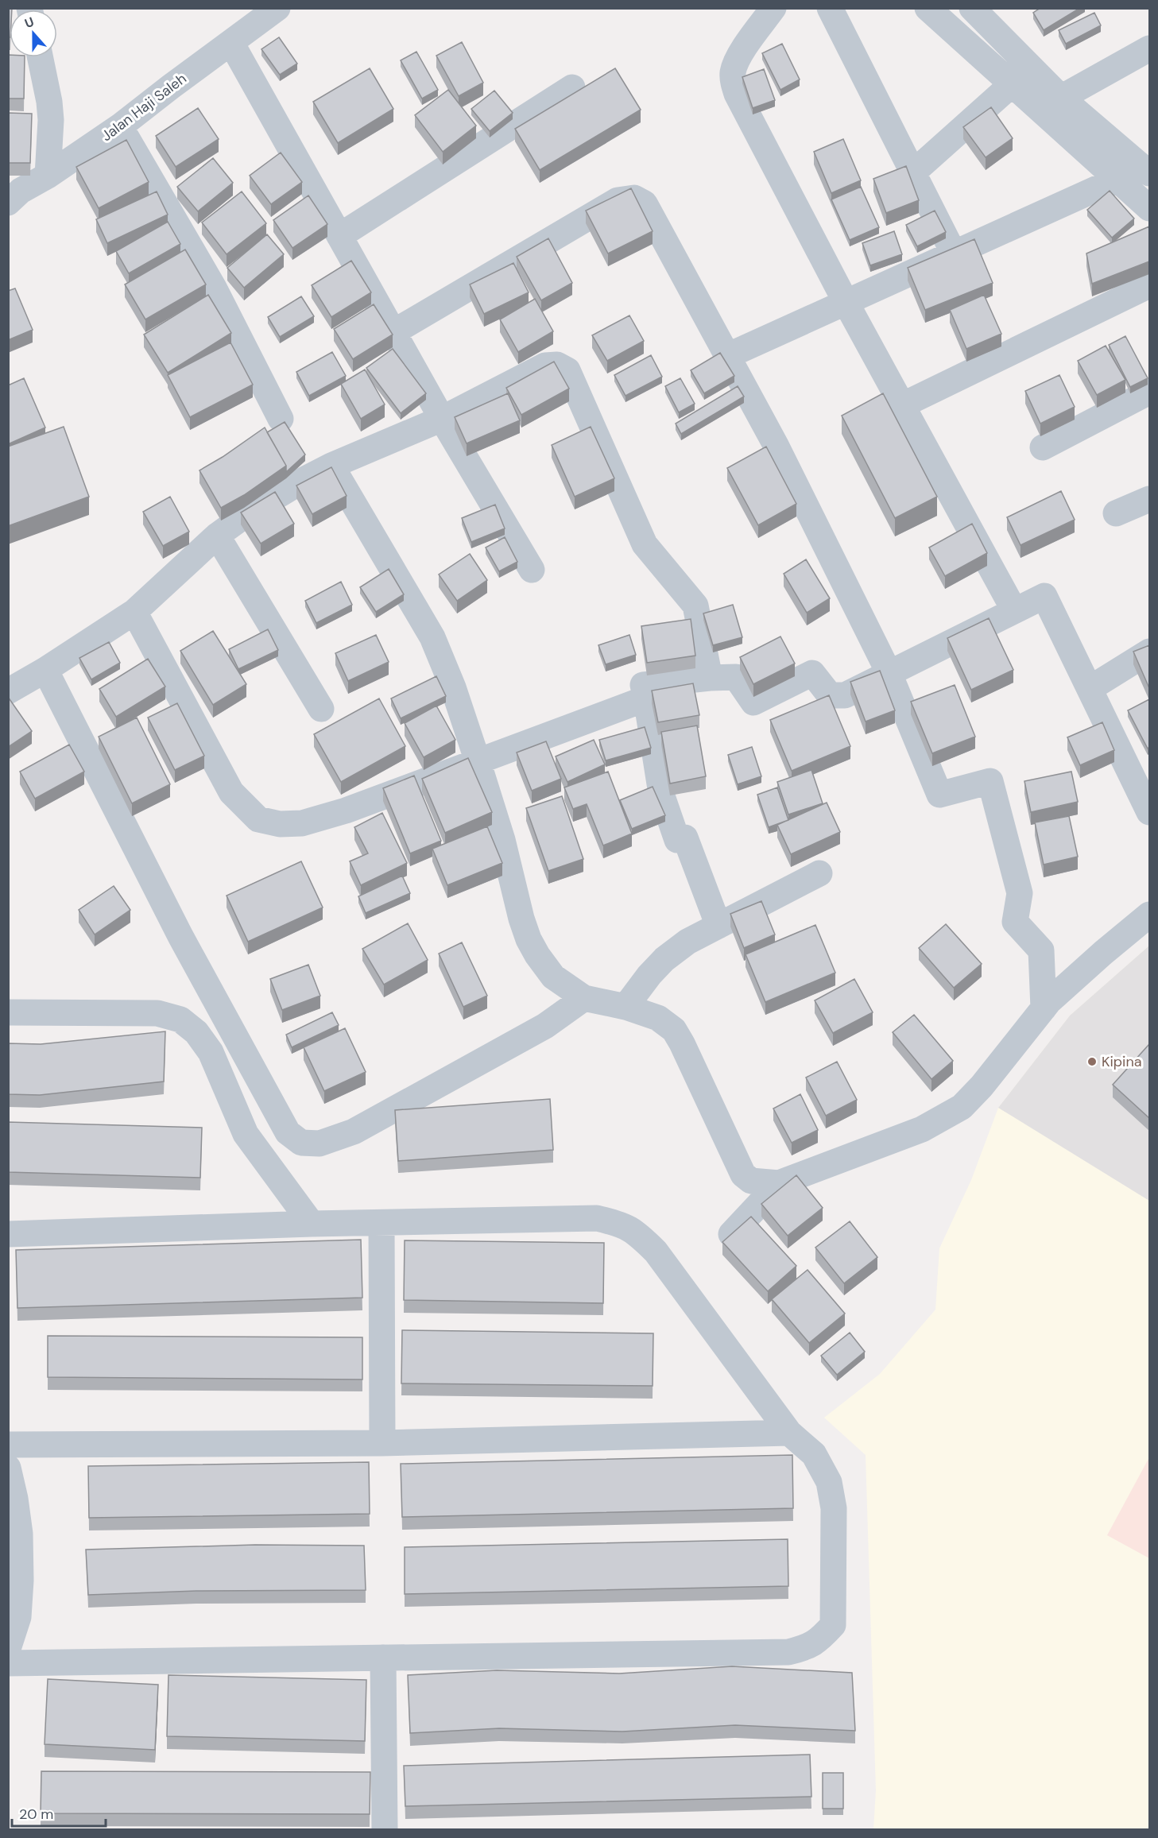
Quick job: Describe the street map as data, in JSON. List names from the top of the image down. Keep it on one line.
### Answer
{"streets":{"street":["Jalan Haji Saleh"]},"places":["Kipina"],"scale_bar":"20 m","north":"top"}
